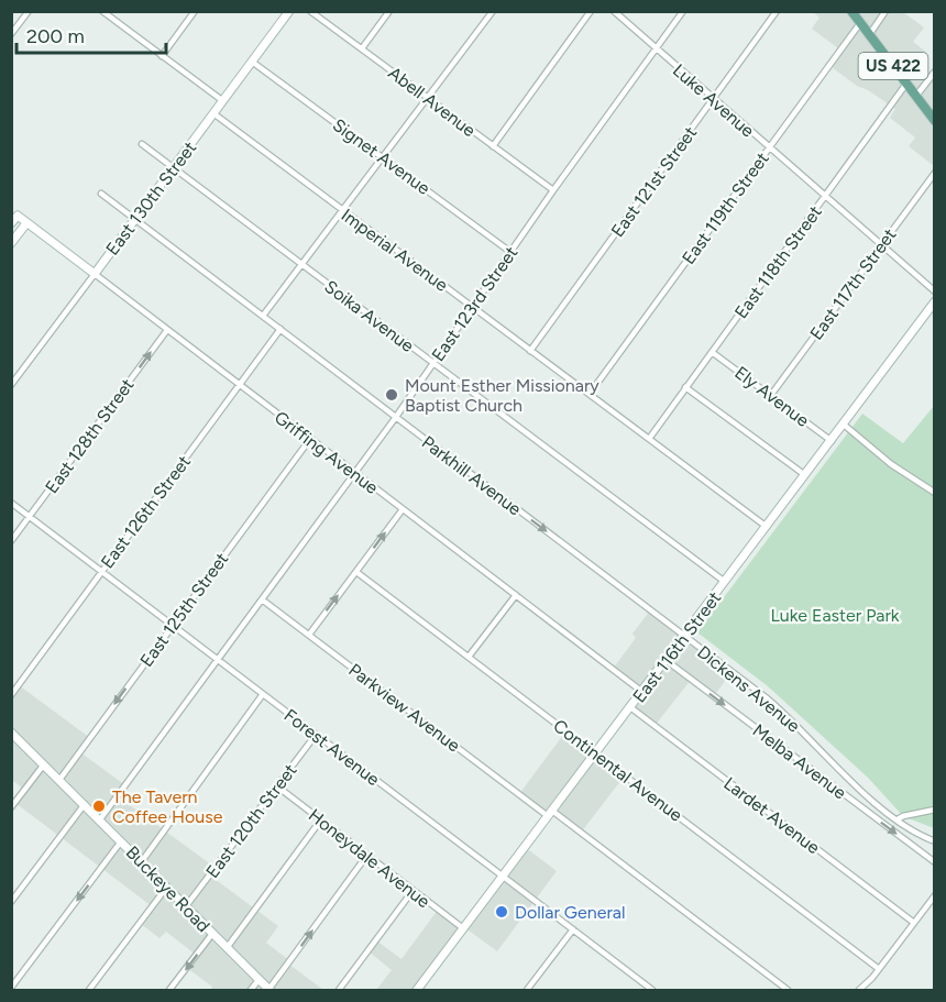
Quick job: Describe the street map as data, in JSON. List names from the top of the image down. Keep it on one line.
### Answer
{"streets":{"main road":["US 422","East 130th Street","Griffing Avenue","East 116th Street","Buckeye Road"],"street":["Luke Avenue","Abell Avenue","Signet Avenue","East 121st Street","East 119th Street","Imperial Avenue","East 118th Street","East 117th Street","East 123rd Street","Soika Avenue","Ely Avenue","East 128th Street","Parkhill Avenue","East 126th Street","East 125th Street","Dickens Avenue","Parkview Avenue","Forest Avenue","Melba Avenue","Continental Avenue","Lardet Avenue","East 120th Street","Honeydale Avenue"]},"crossings":[["US 422","East 119th Street"],["US 422","East 118th Street"],["Luke Avenue","East 121st Street"],["Luke Avenue","East 119th Street"],["Luke Avenue","East 118th Street"],["Luke Avenue","East 117th Street"],["Luke Avenue","East 123rd Street"],["Abell Avenue","East 123rd Street"],["Signet Avenue","East 130th Street"],["Signet Avenue","East 123rd Street"],["East 121st Street","Imperial Avenue"],["East 130th Street","Imperial Avenue"],["East 130th Street","Soika Avenue"],["East 130th Street","Griffing Avenue"],["East 130th Street","Parkhill Avenue"],["East 119th Street","Imperial Avenue"],["Imperial Avenue","East 118th Street"],["Imperial Avenue","East 123rd Street"],["Imperial Avenue","East 116th Street"],["East 118th Street","Ely Avenue"],["East 117th Street","Ely Avenue"],["East 123rd Street","Soika Avenue"],["East 123rd Street","Griffing Avenue"],["East 123rd Street","Parkhill Avenue"],["East 123rd Street","Parkview Avenue"],["East 123rd Street","Forest Avenue"],["East 123rd Street","Buckeye Road"],["Soika Avenue","East 116th Street"],["Ely Avenue","East 116th Street"],["East 128th Street","Griffing Avenue"],["East 128th Street","Forest Avenue"],["Griffing Avenue","East 126th Street"],["Griffing Avenue","East 125th Street"],["Griffing Avenue","East 116th Street"],["Parkhill Avenue","East 126th Street"],["Parkhill Avenue","East 116th Street"],["Parkhill Avenue","Dickens Avenue"],["East 126th Street","Forest Avenue"],["East 125th Street","Forest Avenue"],["East 125th Street","Buckeye Road"],["East 116th Street","Dickens Avenue"],["East 116th Street","Parkview Avenue"],["East 116th Street","Forest Avenue"],["East 116th Street","Melba Avenue"],["East 116th Street","Continental Avenue"],["East 116th Street","Lardet Avenue"],["East 116th Street","Honeydale Avenue"],["Forest Avenue","East 120th Street"],["East 120th Street","Honeydale Avenue"],["East 120th Street","Buckeye Road"]],"one_way":["East 128th Street","Parkhill Avenue","East 125th Street","Melba Avenue"],"parks":["Luke Easter Park"],"places":["Mount Esther Missionary Baptist Church","The Tavern Coffee House","Dollar General"],"scale_bar":"200 m"}
